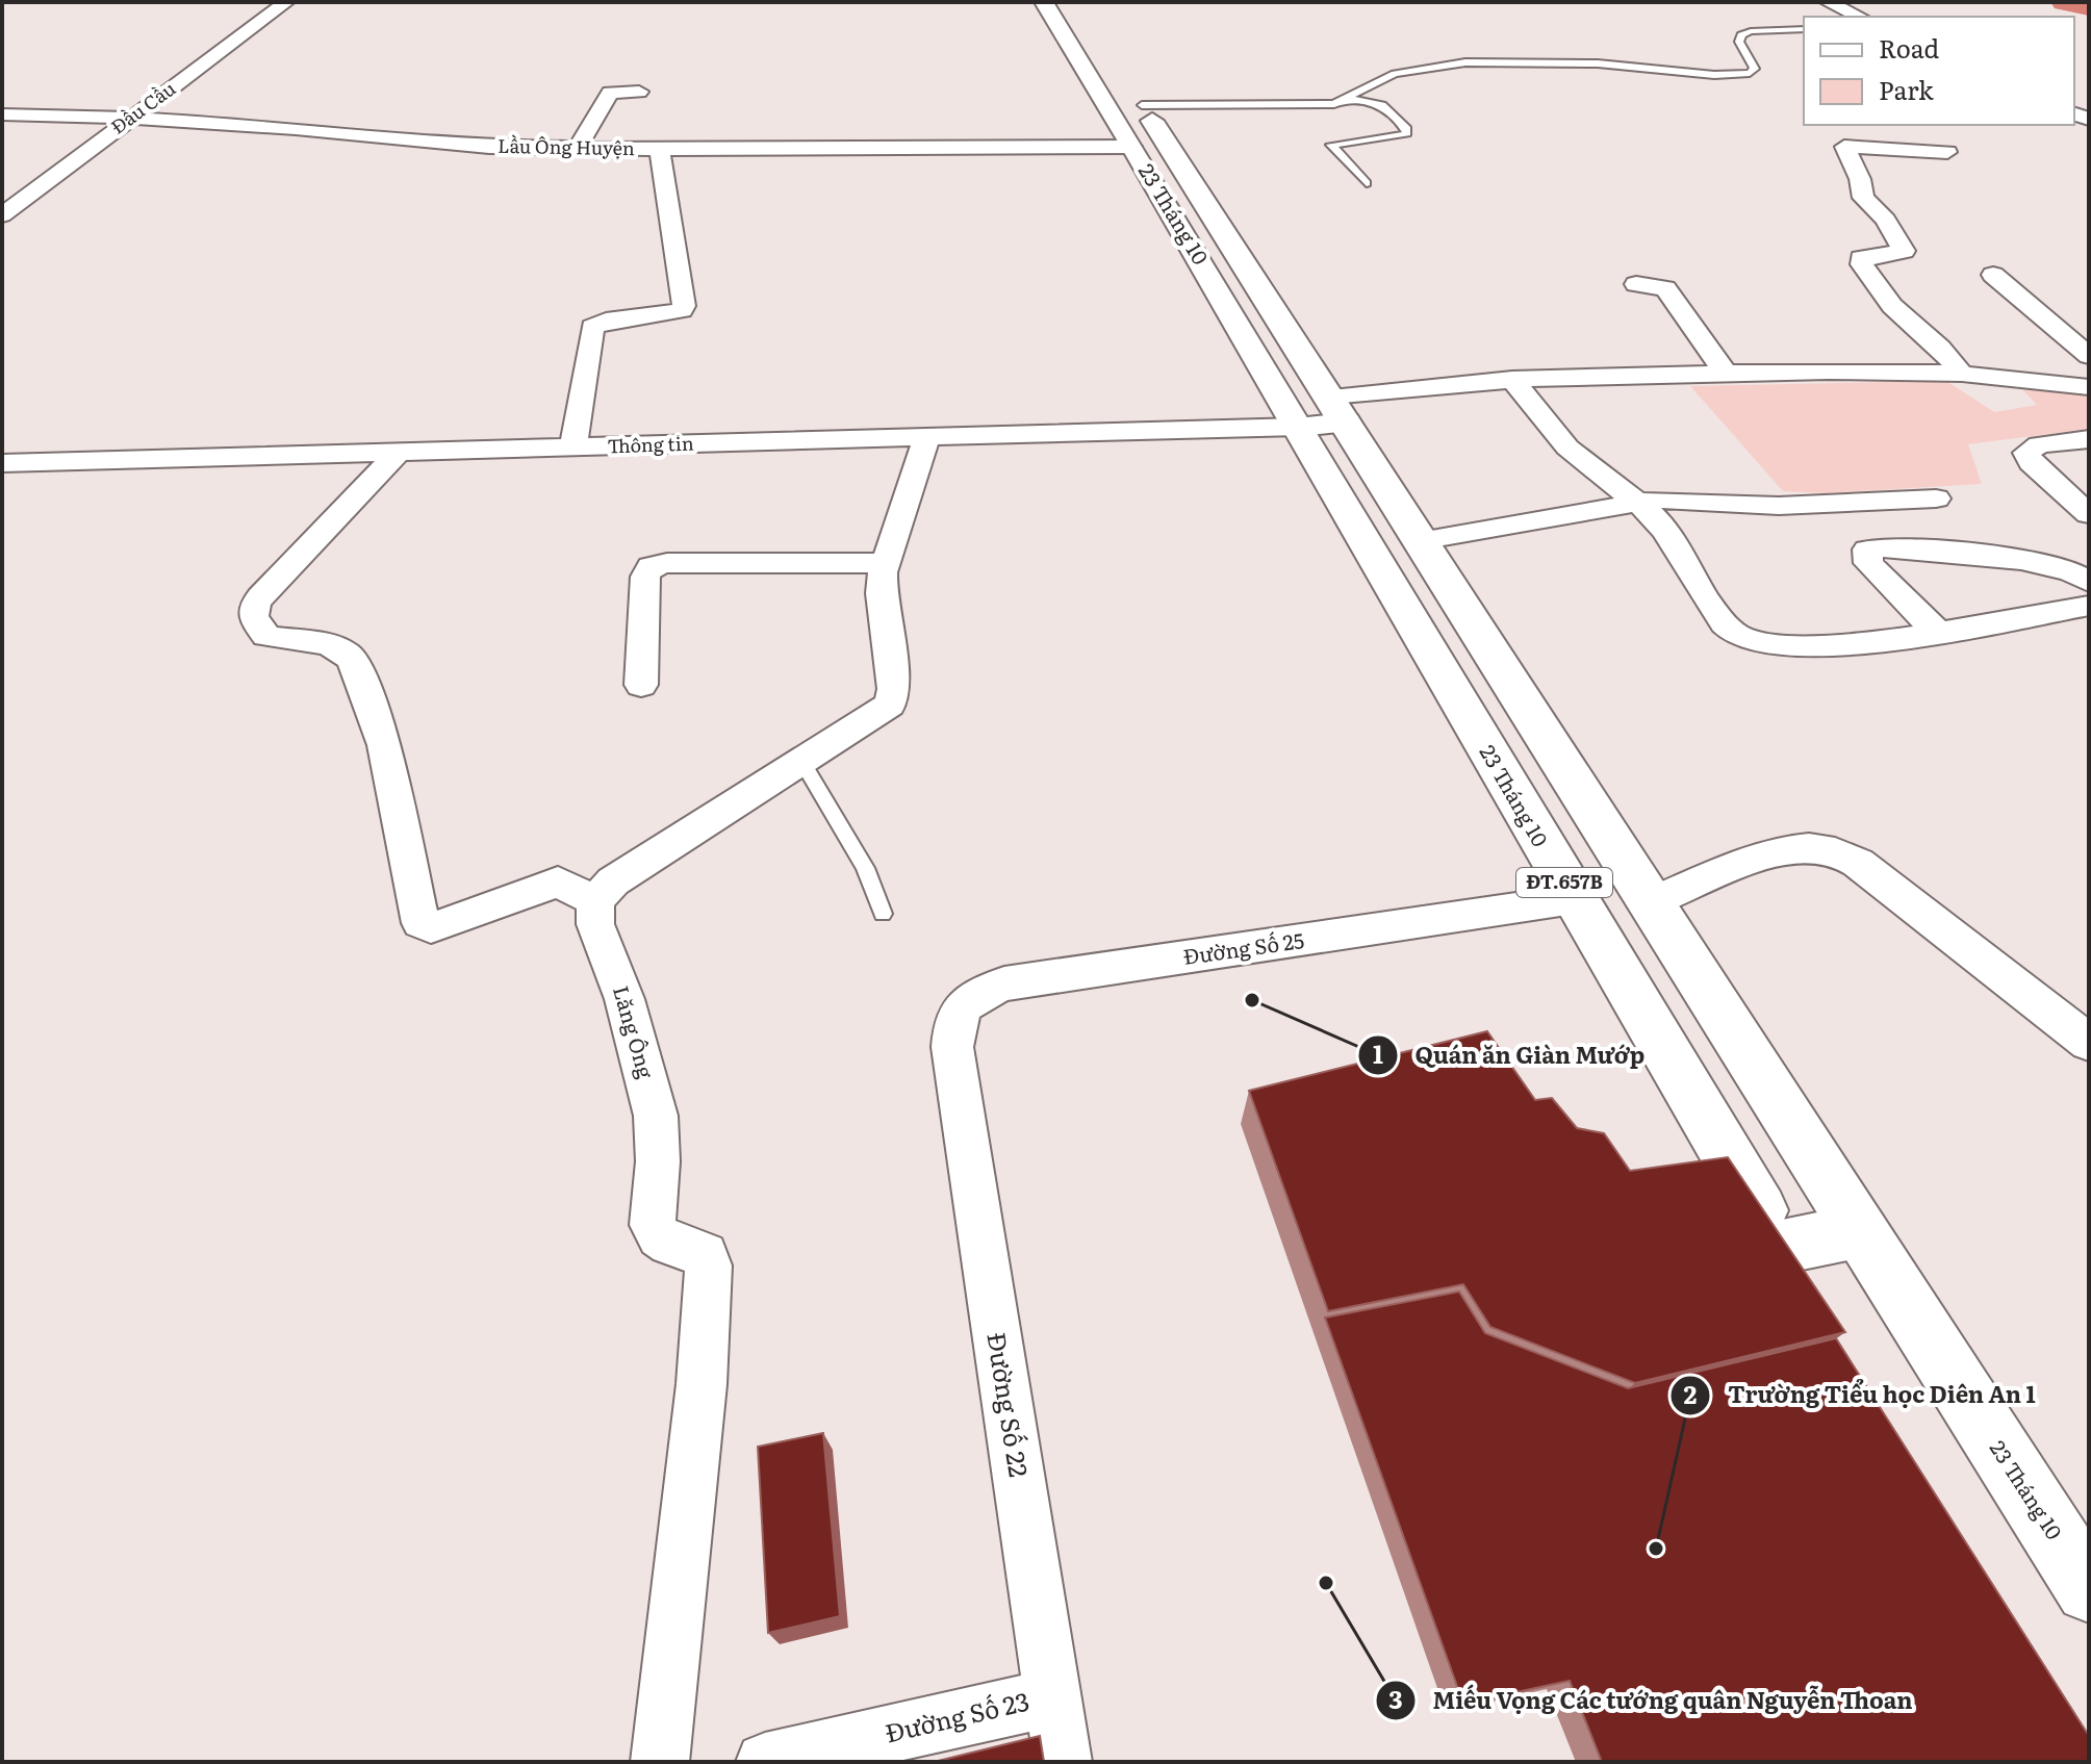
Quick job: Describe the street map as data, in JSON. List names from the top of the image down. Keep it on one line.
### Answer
{"streets":{"main road":["23 Tháng 10","ĐT.657B"],"street":["Đầu Cầu","Lầu Ông Huyện","Thông tin","Đường Số 25","Lăng Ông","Đường Số 22","Đường Số 23"]},"crossings":[["Đầu Cầu","Lầu Ông Huyện"],["Lầu Ông Huyện","23 Tháng 10"],["23 Tháng 10","Thông tin"],["23 Tháng 10","Đường Số 25"],["Đường Số 25","Đường Số 22"],["Đường Số 22","Đường Số 23"]],"places":["Quán ăn Giàn Mướp","Trường Tiểu học Diên An 1","Miếu Vọng Các tướng quân Nguyễn Thoan"],"legend":["Road","Park"]}
